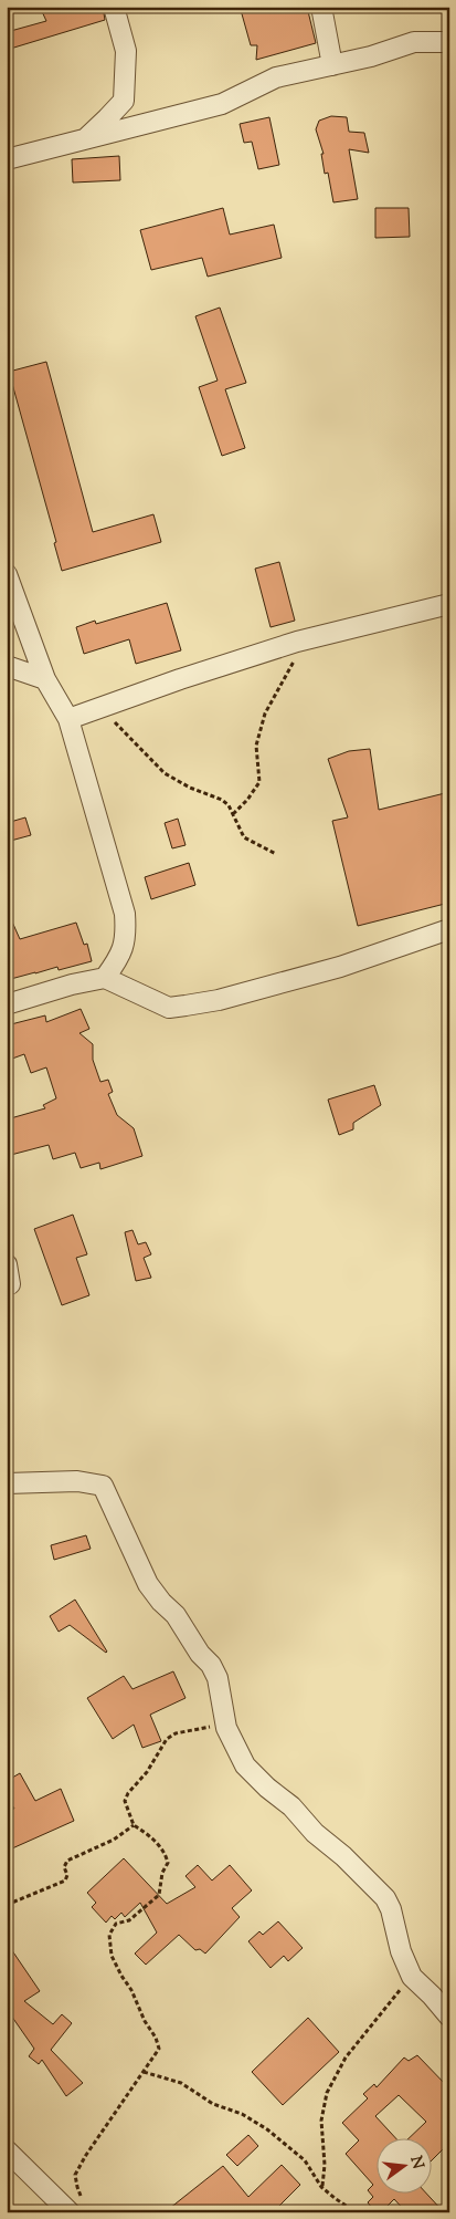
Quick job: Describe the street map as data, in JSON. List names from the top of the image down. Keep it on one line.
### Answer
{"north":"right"}
